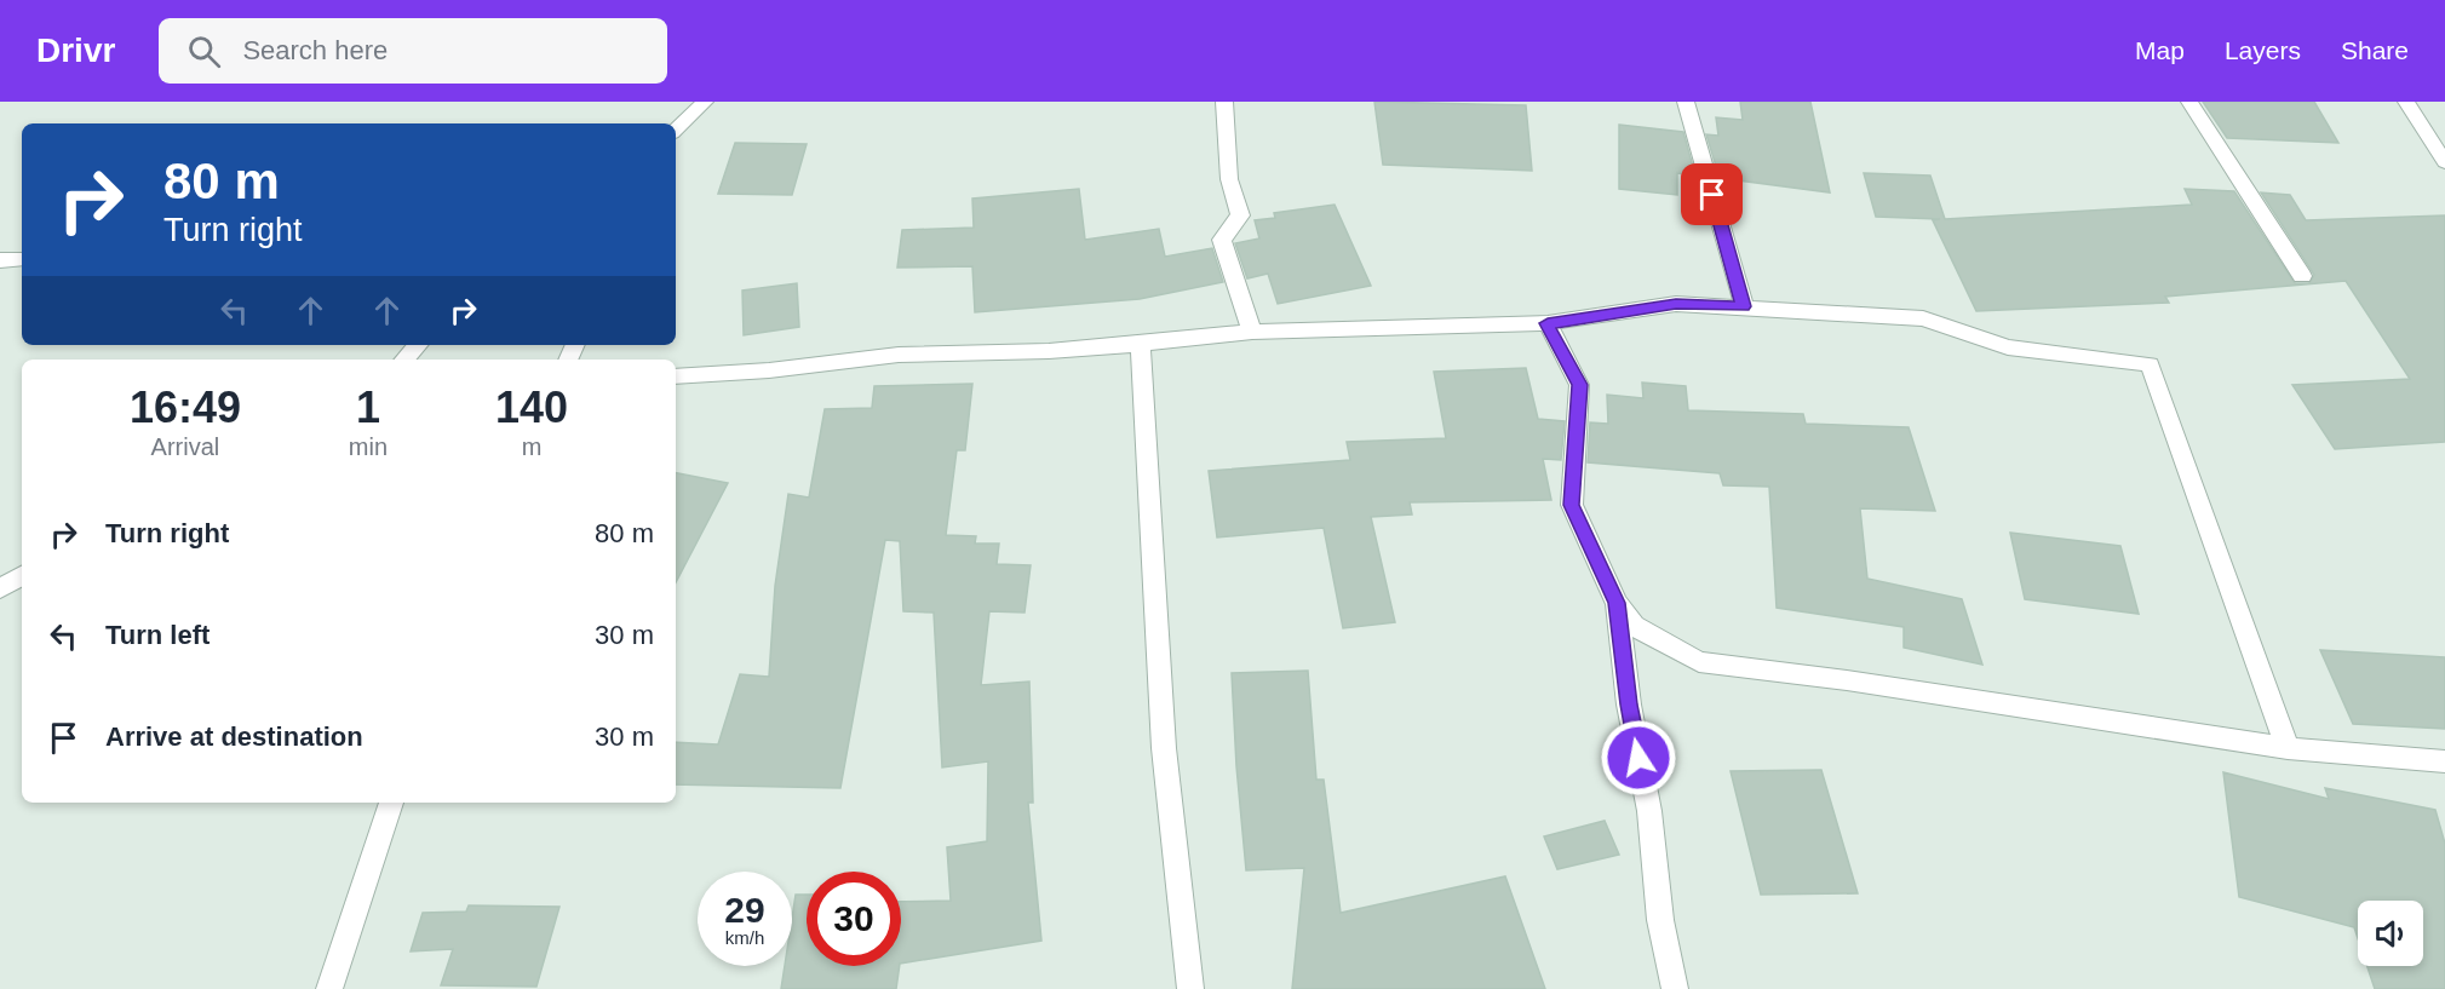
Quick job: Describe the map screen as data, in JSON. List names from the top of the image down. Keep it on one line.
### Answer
{"page":{"header":"Drivr","search":"Search here","nav":["Map","Layers","Share"],"turn":["80 m","Turn right"],"eta":["16:49","Arrival","1","min","140","m"],"list":[{"name":"Turn right","value":"80 m"},{"name":"Turn left","value":"30 m"},{"name":"Arrive at destination","value":"30 m"}],"speed":"29 km/h","limit":"30"}}
